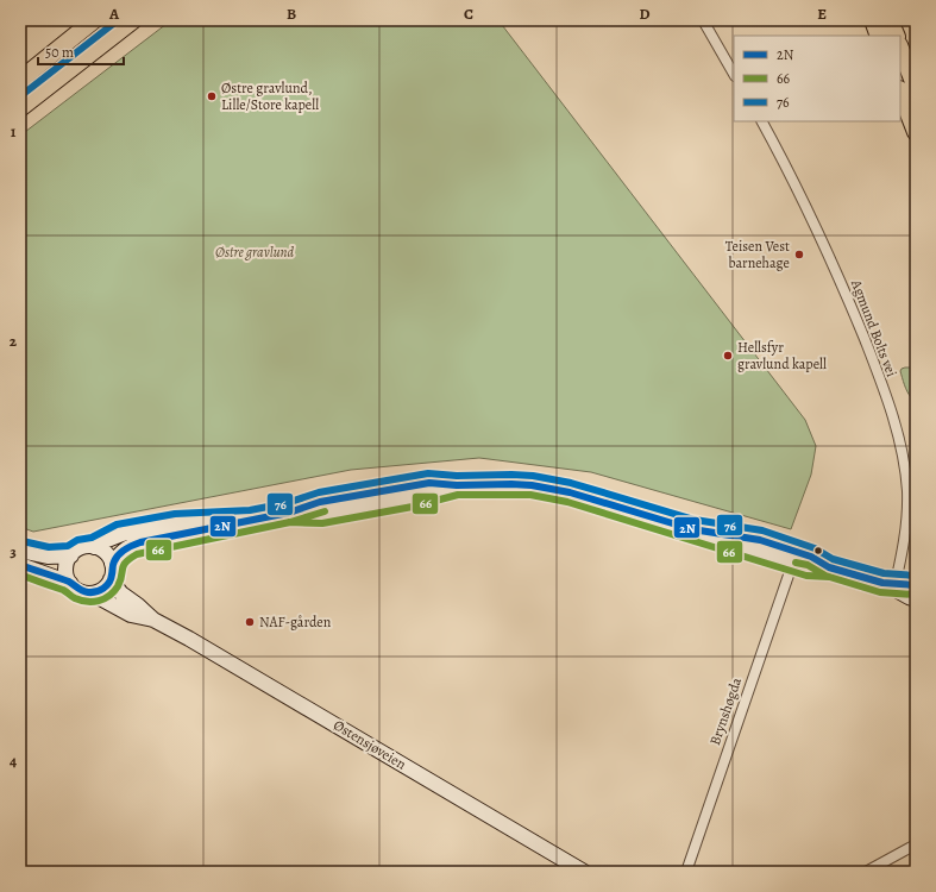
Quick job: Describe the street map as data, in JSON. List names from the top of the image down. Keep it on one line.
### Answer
{"streets":{"main road":["Østensjøveien"],"street":["Agmund Bolts vei","Brynshøgda"]},"parks":["Østre gravlund"],"places":["Østre gravlund, Lille/Store kapell","Teisen Vest barnehage","Hellsfyr gravlund kapell","NAF-gården"],"lines":["transit line 76","transit line 2N","transit line 66"],"legend":["2N","66","76"],"scale_bar":"50 m","grid":{"columns":["A","B","C","D","E"],"rows":["1","2","3","4"]}}
